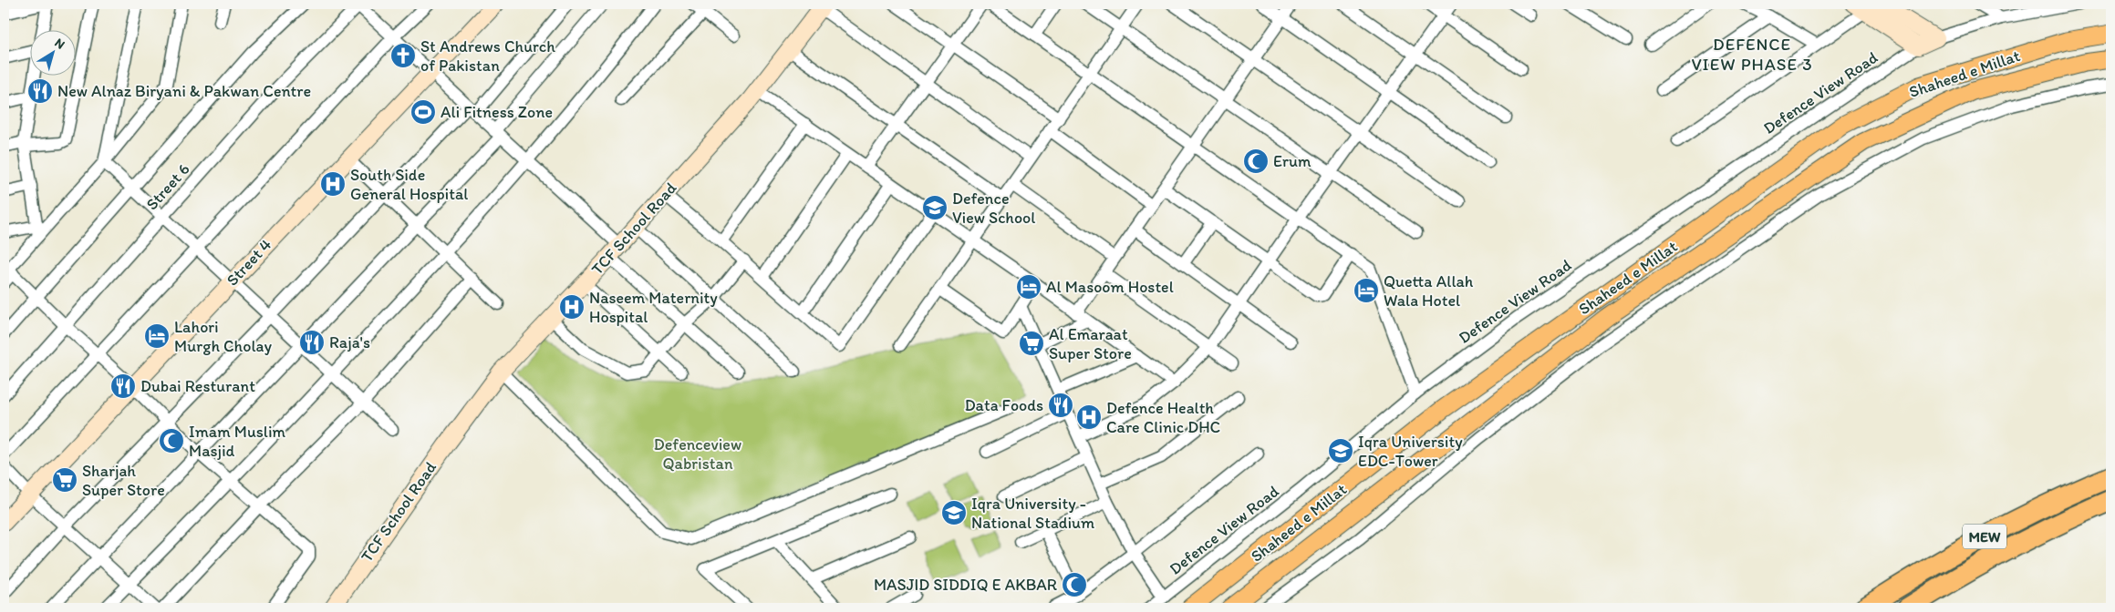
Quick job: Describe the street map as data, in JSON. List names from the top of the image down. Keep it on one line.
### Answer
{"streets":{"highway":["MEW"],"main road":["Shaheed e Millat"],"street":["Defence View Road","Street 6","TCF School Road","Street 4"]},"districts":["DEFENCE VIEW PHASE 3"],"parks":["Defenceview Qabristan"],"places":{"church":["St Andrews Church of Pakistan"],"restaurant":["New Alnaz Biryani & Pakwan Centre","Raja's","Dubai Resturant","Data Foods"],"sports":["Ali Fitness Zone"],"mosque":["Erum","Imam Muslim Masjid","MASJID SIDDIQ E AKBAR"],"hospital":["South Side General Hospital","Naseem Maternity Hospital","Defence Health Care Clinic DHC"],"school or university":["Defence View School","Iqra University EDC-Tower","Iqra University - National Stadium"],"hotel":["Al Masoom Hostel","Quetta Allah Wala Hotel","Lahori Murgh Cholay"],"supermarket":["Al Emaraat Super Store","Sharjah Super Store"]},"north":"top right"}
